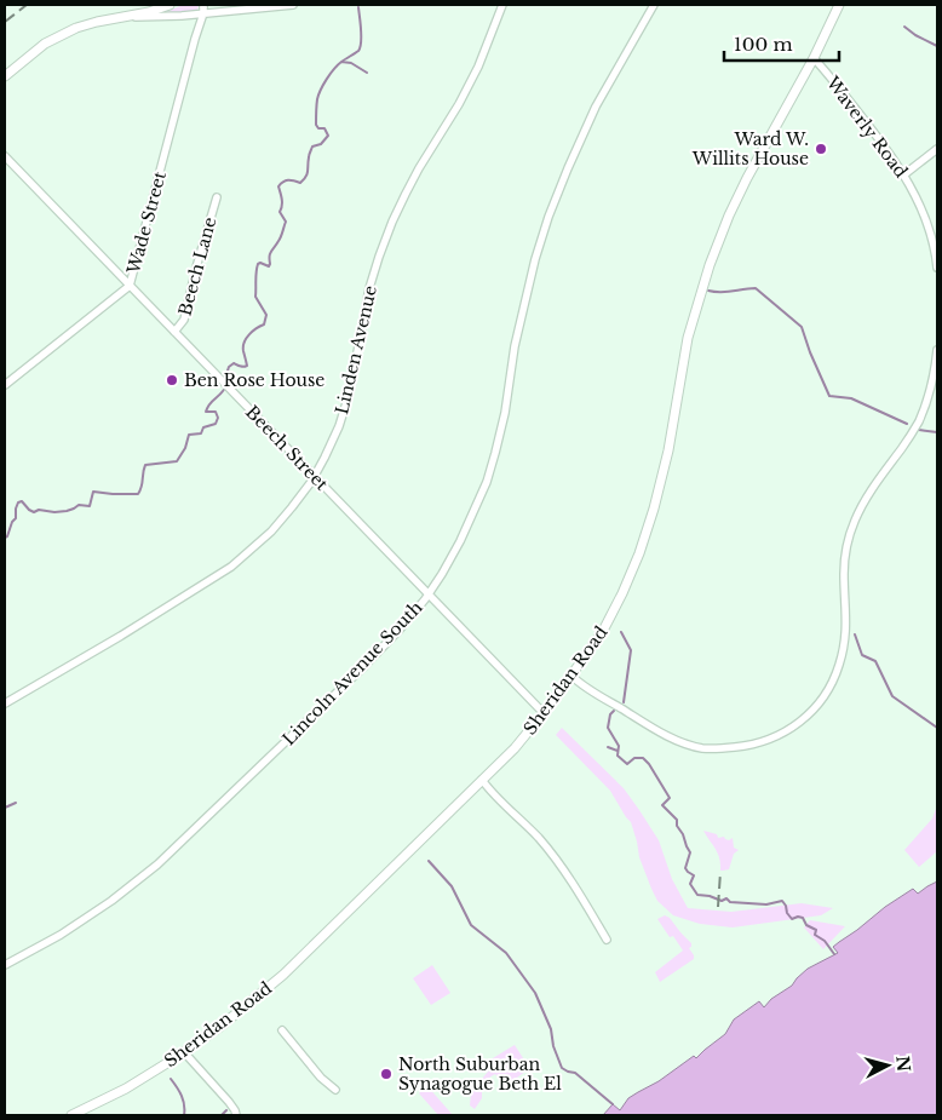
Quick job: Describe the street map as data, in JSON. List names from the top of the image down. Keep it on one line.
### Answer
{"streets":{"street":["Waverly Road","Wade Street","Beech Lane","Linden Avenue","Beech Street","Lincoln Avenue South","Sheridan Road"]},"crossings":[["Waverly Road","Sheridan Road"],["Wade Street","Beech Street"],["Beech Lane","Beech Street"],["Linden Avenue","Beech Street"],["Beech Street","Lincoln Avenue South"],["Beech Street","Sheridan Road"]],"places":["Ward W. Willits House","Ben Rose House","North Suburban Synagogue Beth El"],"scale_bar":"100 m","north":"right"}
